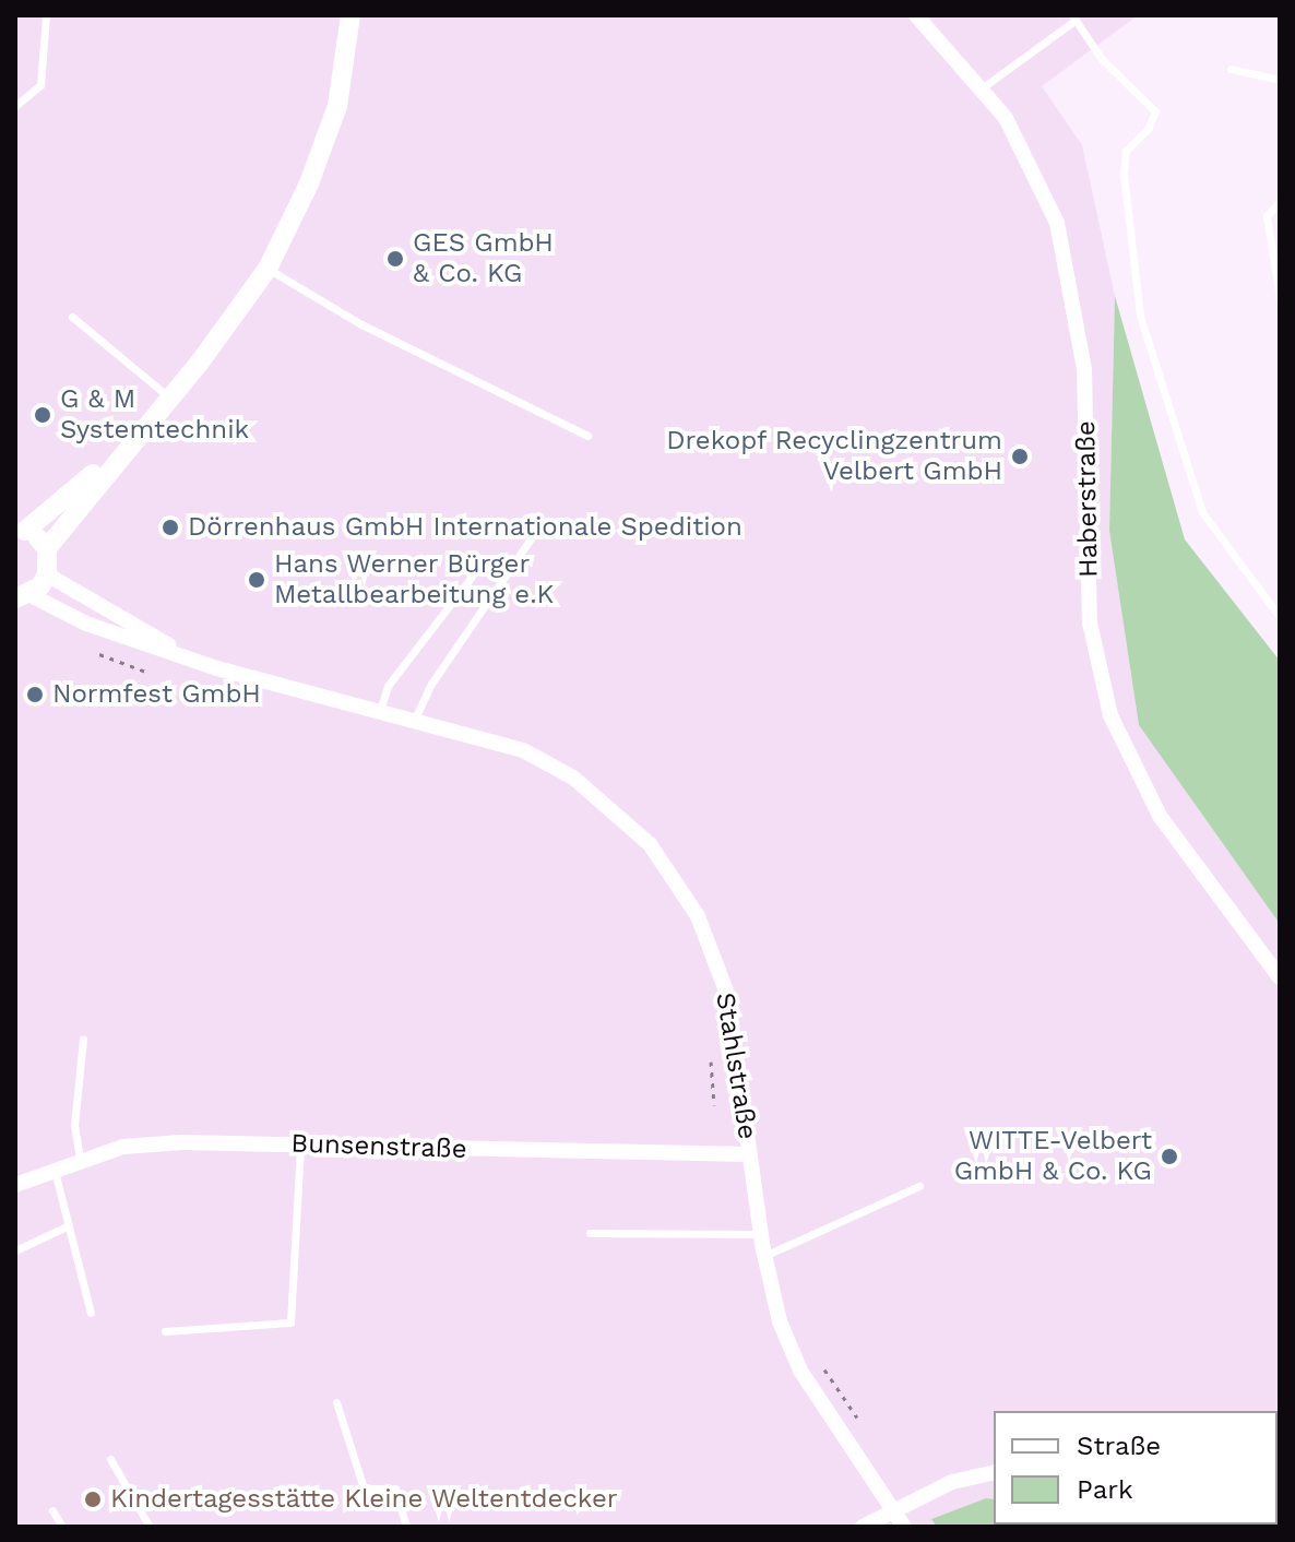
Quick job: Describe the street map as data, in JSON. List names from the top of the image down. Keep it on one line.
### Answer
{"streets":{"street":["Haberstraße","Stahlstraße","Bunsenstraße"]},"crossings":[["Stahlstraße","Bunsenstraße"]],"places":["GES GmbH & Co. KG","G & M Systemtechnik","Drekopf Recyclingzentrum Velbert GmbH","Dörrenhaus GmbH Internationale Spedition","Hans Werner Bürger Metallbearbeitung e.K","Normfest GmbH","WITTE-Velbert GmbH & Co. KG","Kindertagesstätte Kleine Weltentdecker"],"legend":["Straße","Park"]}
